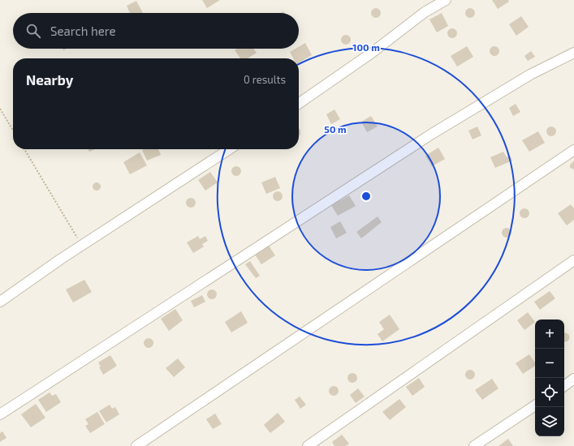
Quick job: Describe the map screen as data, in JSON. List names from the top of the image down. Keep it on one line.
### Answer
{"page":{"search":"Search here","heading":["Nearby","0 results"],"map_buttons":["+","−"]},"rings":["100 m","50 m"]}
